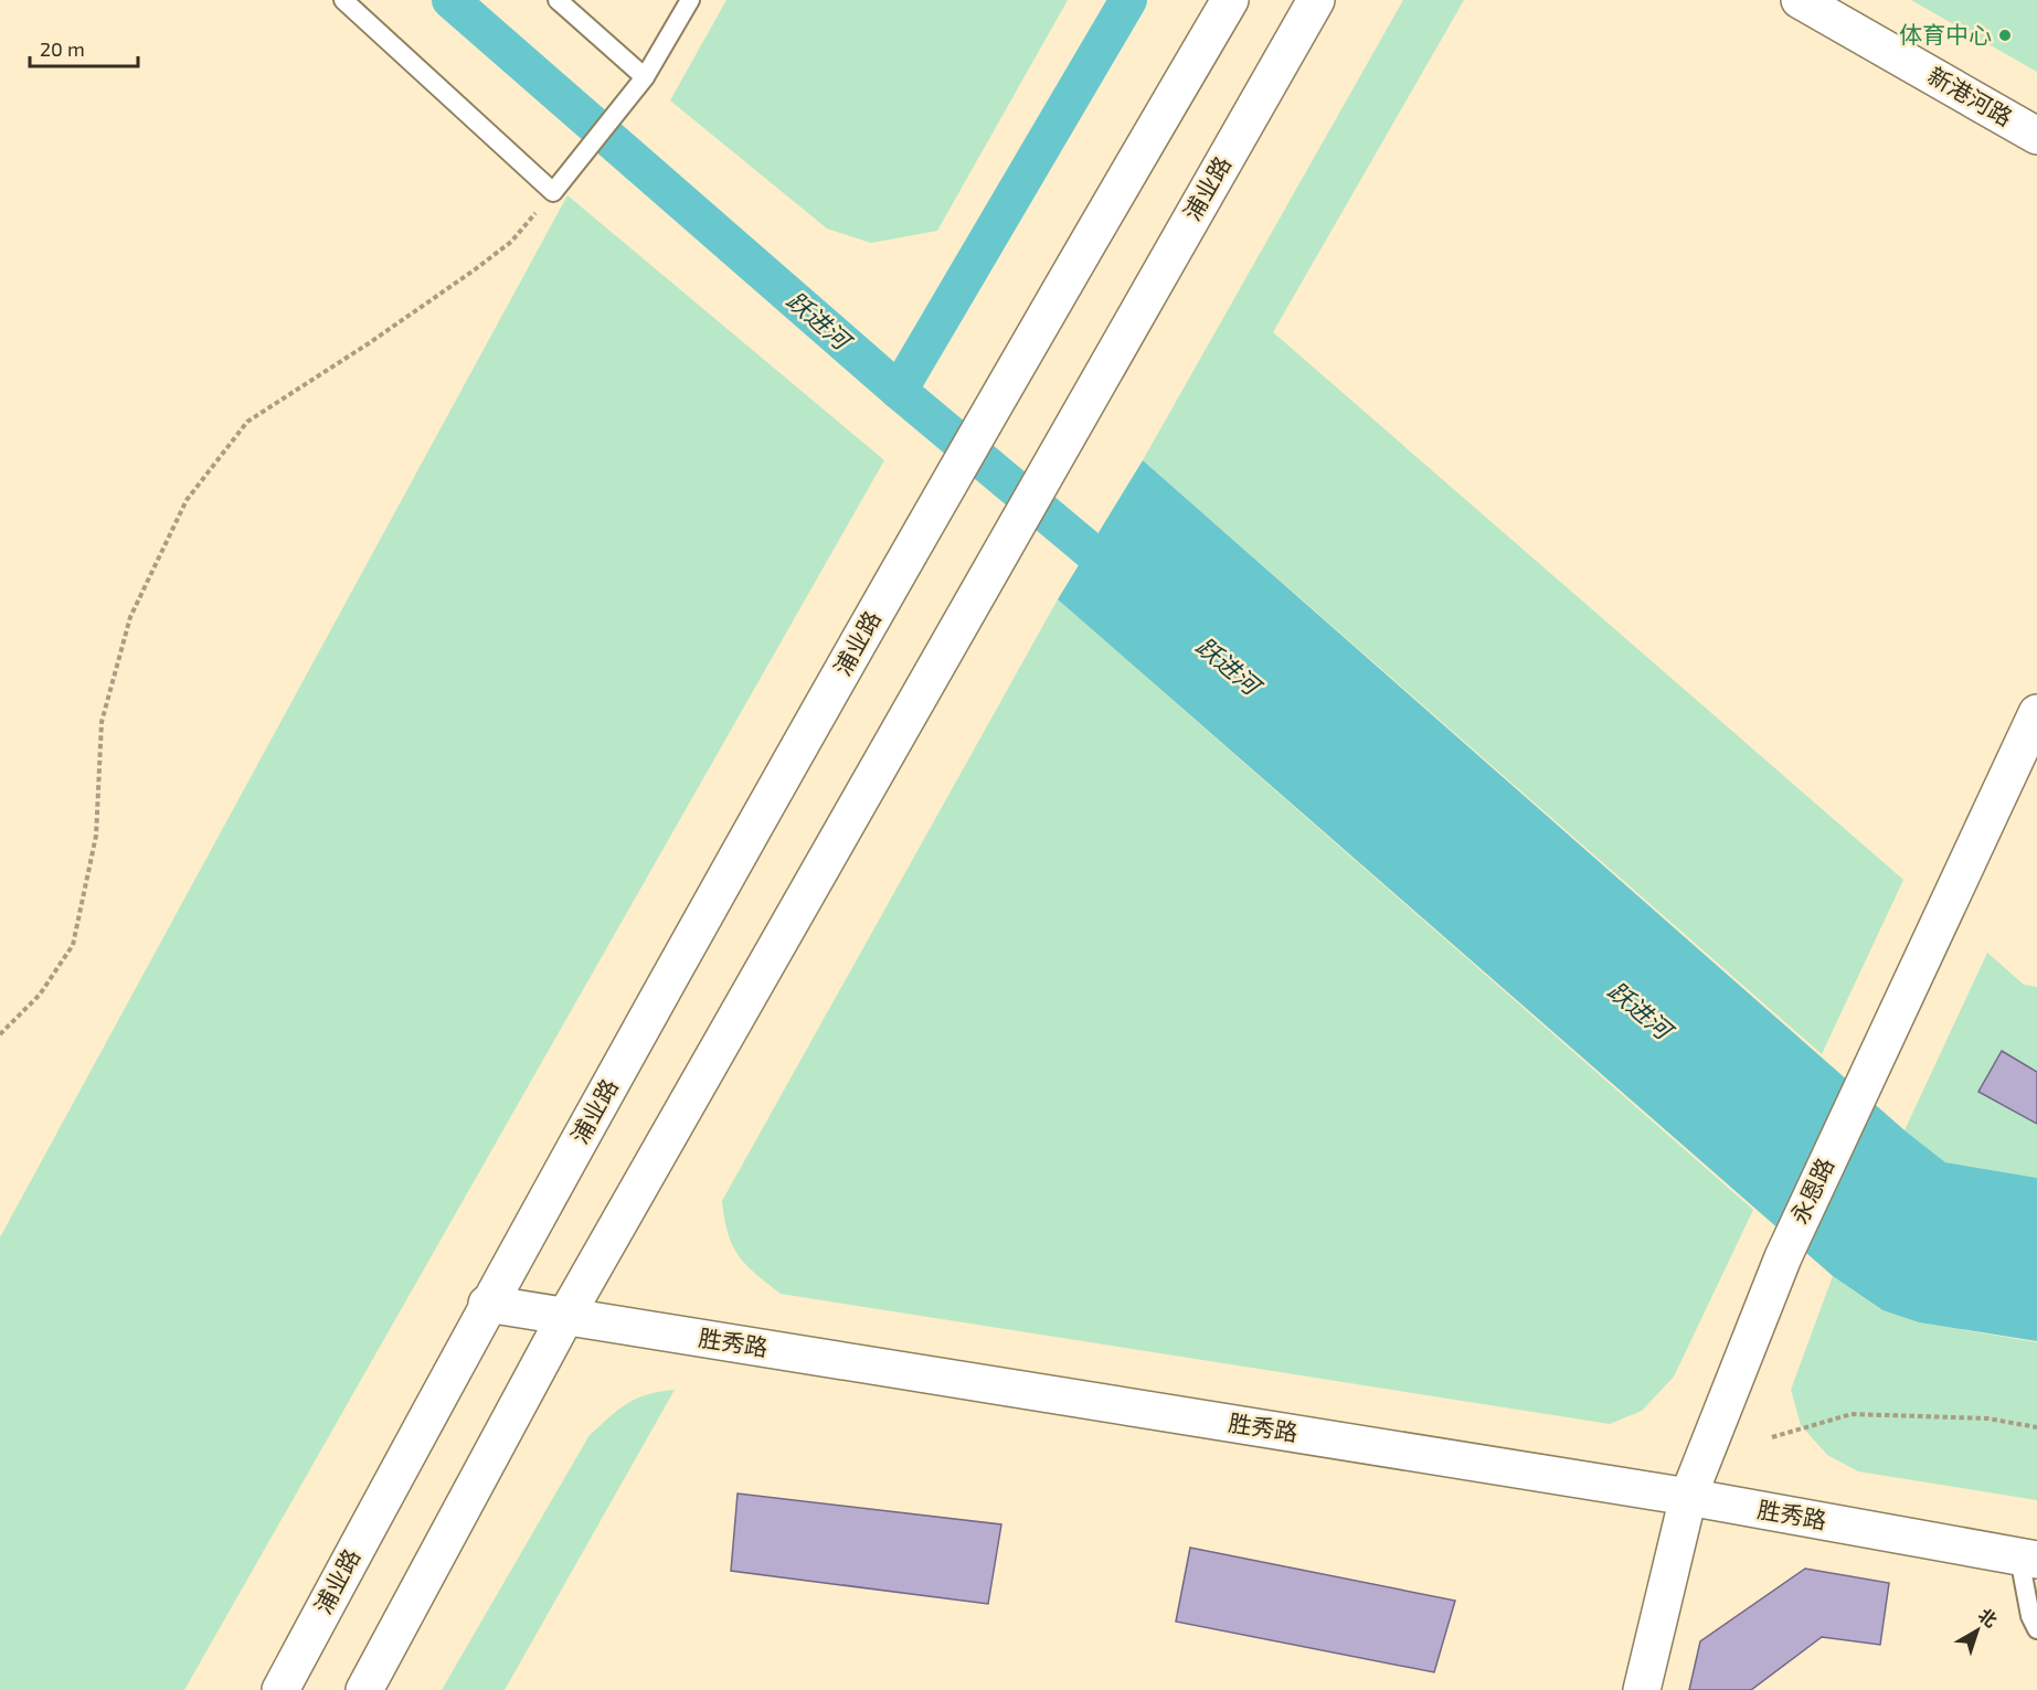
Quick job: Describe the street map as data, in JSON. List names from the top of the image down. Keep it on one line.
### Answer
{"streets":{"street":["新港河路","浦业路","永恩路","胜秀路"]},"crossings":[["浦业路","胜秀路"],["永恩路","胜秀路"]],"water":["跃进河"],"places":["体育中心"],"scale_bar":"20 m","north":"top right"}
